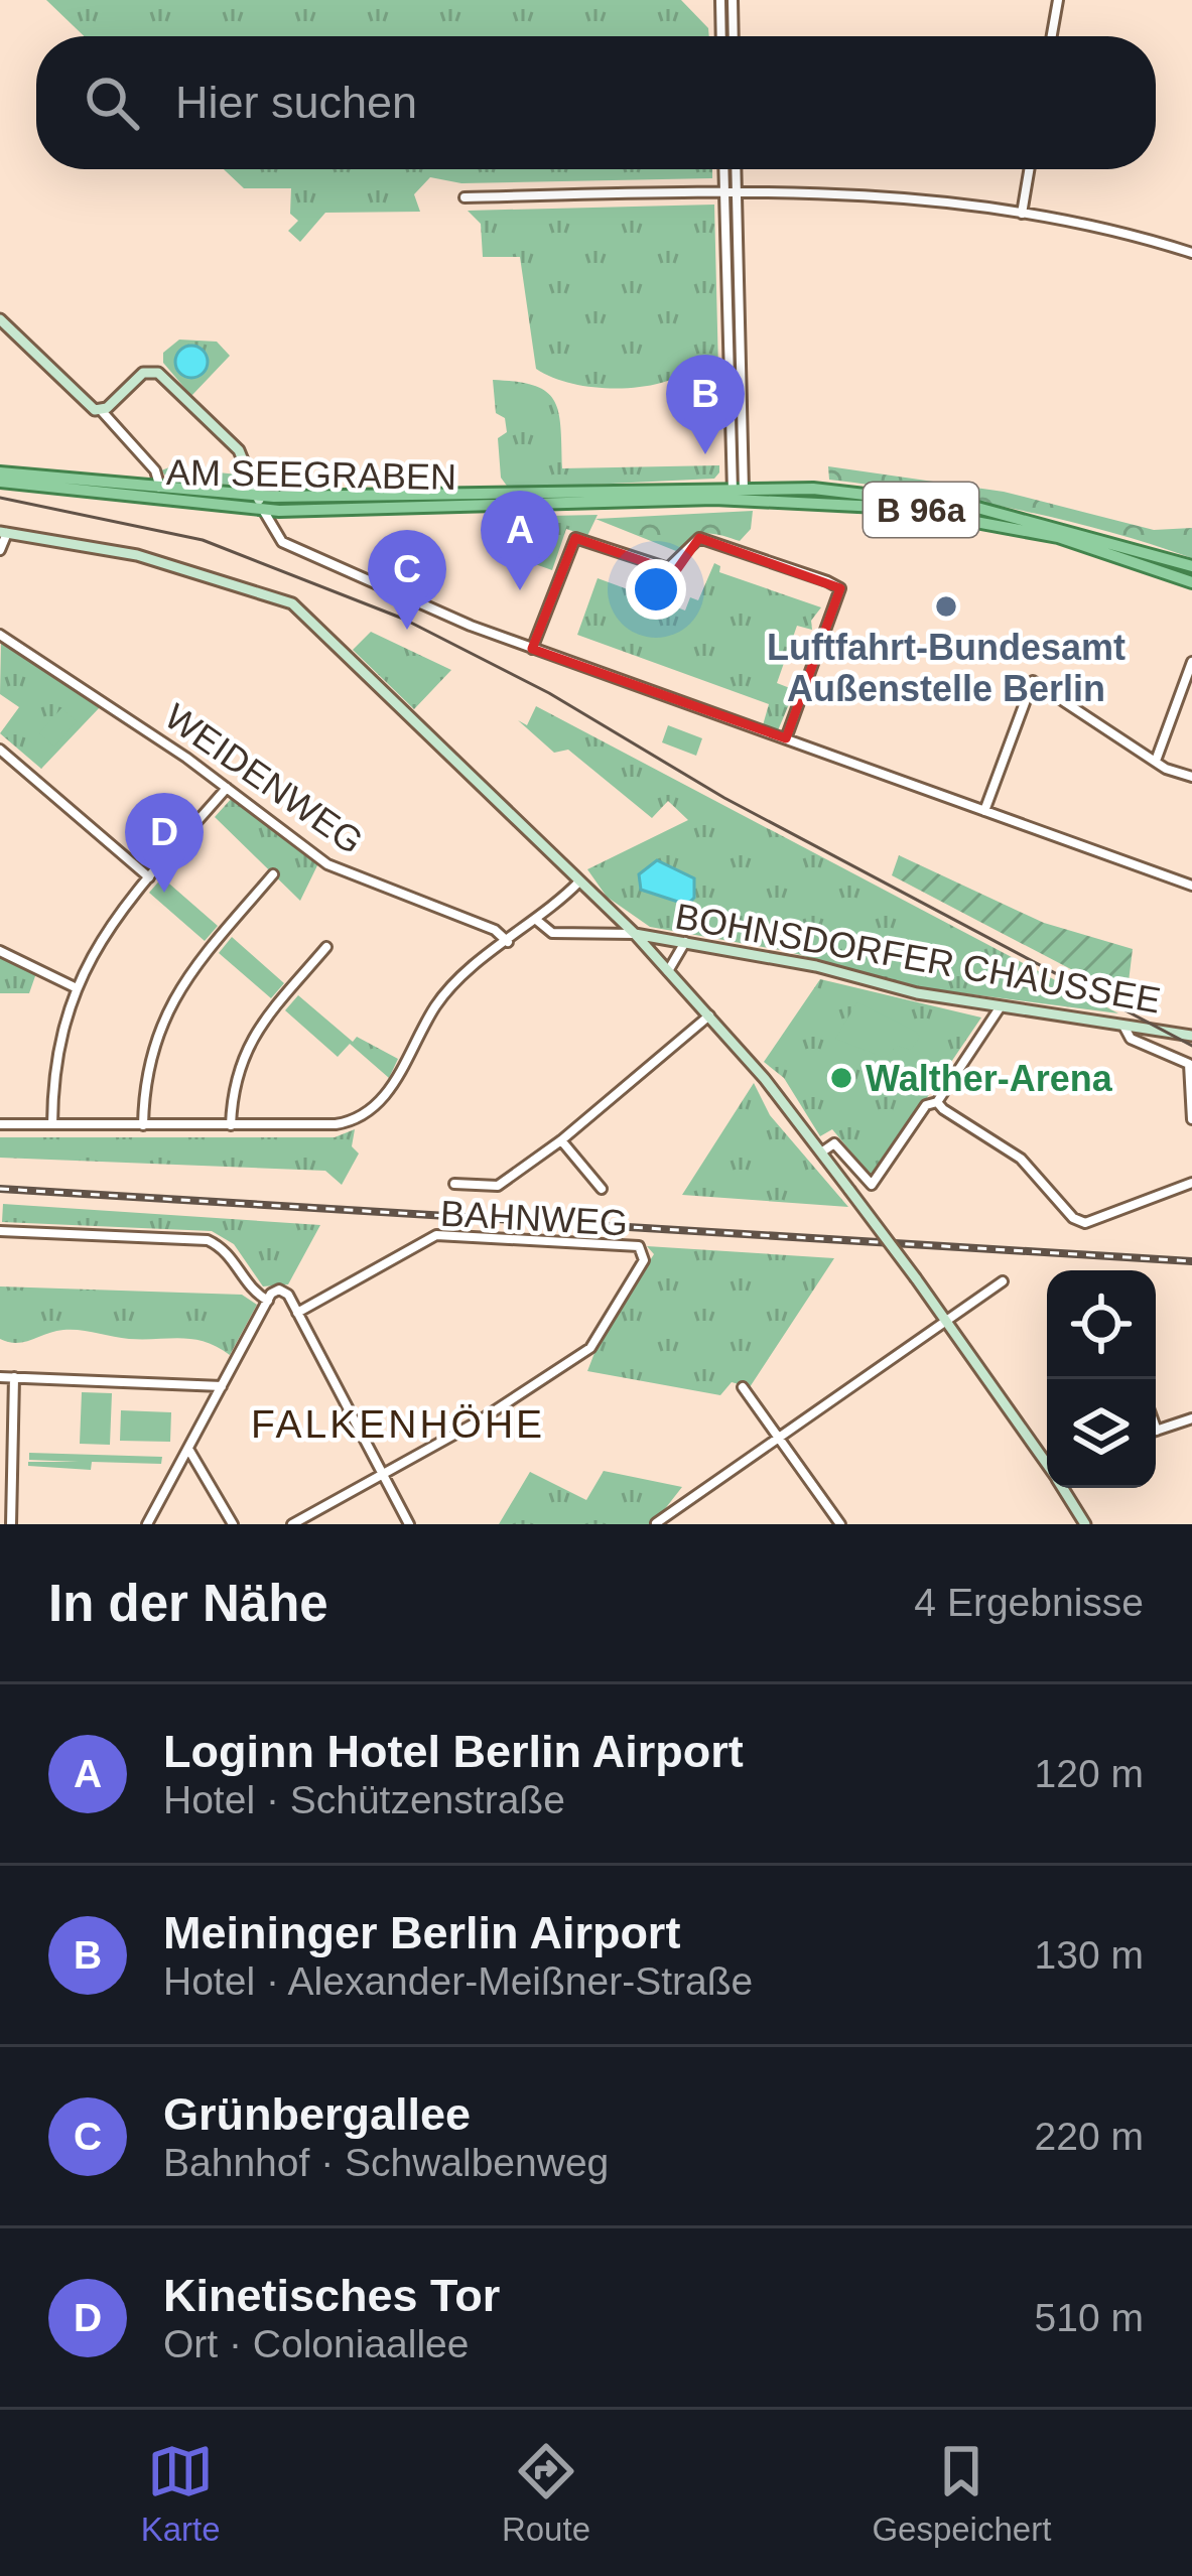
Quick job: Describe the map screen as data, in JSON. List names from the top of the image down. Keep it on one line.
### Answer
{"streets":{"main road":["AM SEEGRABEN","B 96a"],"street":["WEIDENWEG","BOHNSDORFER CHAUSSEE","BAHNWEG"]},"districts":["FALKENHÖHE"],"places":["Luftfahrt-Bundesamt Außenstelle Berlin","Walther-Arena"],"page":{"search":"Hier suchen","pins":["B","A","C","D"],"heading":["In der Nähe","4 Ergebnisse"],"list":[{"mark":"A","name":"Loginn Hotel Berlin Airport","note":"Hotel · Schützenstraße","value":"120 m"},{"mark":"B","name":"Meininger Berlin Airport","note":"Hotel · Alexander-Meißner-Straße","value":"130 m"},{"mark":"C","name":"Grünbergallee","note":"Bahnhof · Schwalbenweg","value":"220 m"},{"mark":"D","name":"Kinetisches Tor","note":"Ort · Coloniaallee","value":"510 m"}],"nav":["Karte","Route","Gespeichert"]}}
